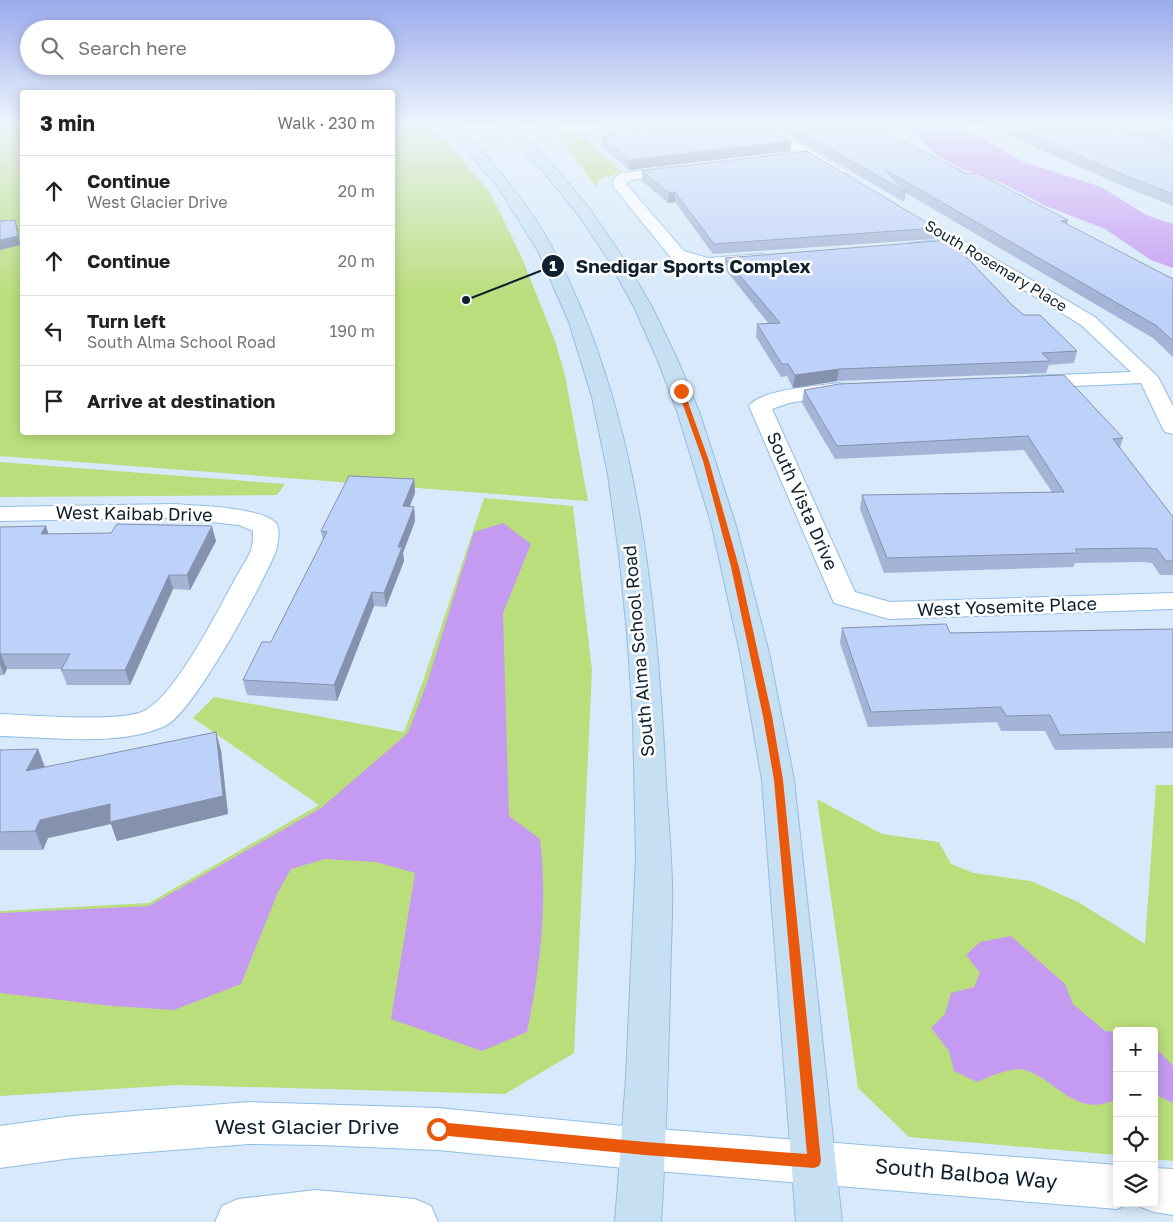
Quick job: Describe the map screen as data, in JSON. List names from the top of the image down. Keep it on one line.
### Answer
{"streets":{"main road":["South Alma School Road"],"street":["South Rosemary Place","South Vista Drive","West Kaibab Drive","West Yosemite Place","West Glacier Drive","South Balboa Way"]},"crossings":[["South Vista Drive","West Yosemite Place"],["South Alma School Road","West Glacier Drive"],["West Glacier Drive","South Balboa Way"]],"places":["Snedigar Sports Complex"],"page":{"search":"Search here","heading":["3 min","Walk · 230 m"],"list":[["Continue","West Glacier Drive","20 m"],["Continue","20 m"],["Turn left","South Alma School Road","190 m"],"Arrive at destination"],"map_buttons":["+","−"]}}
